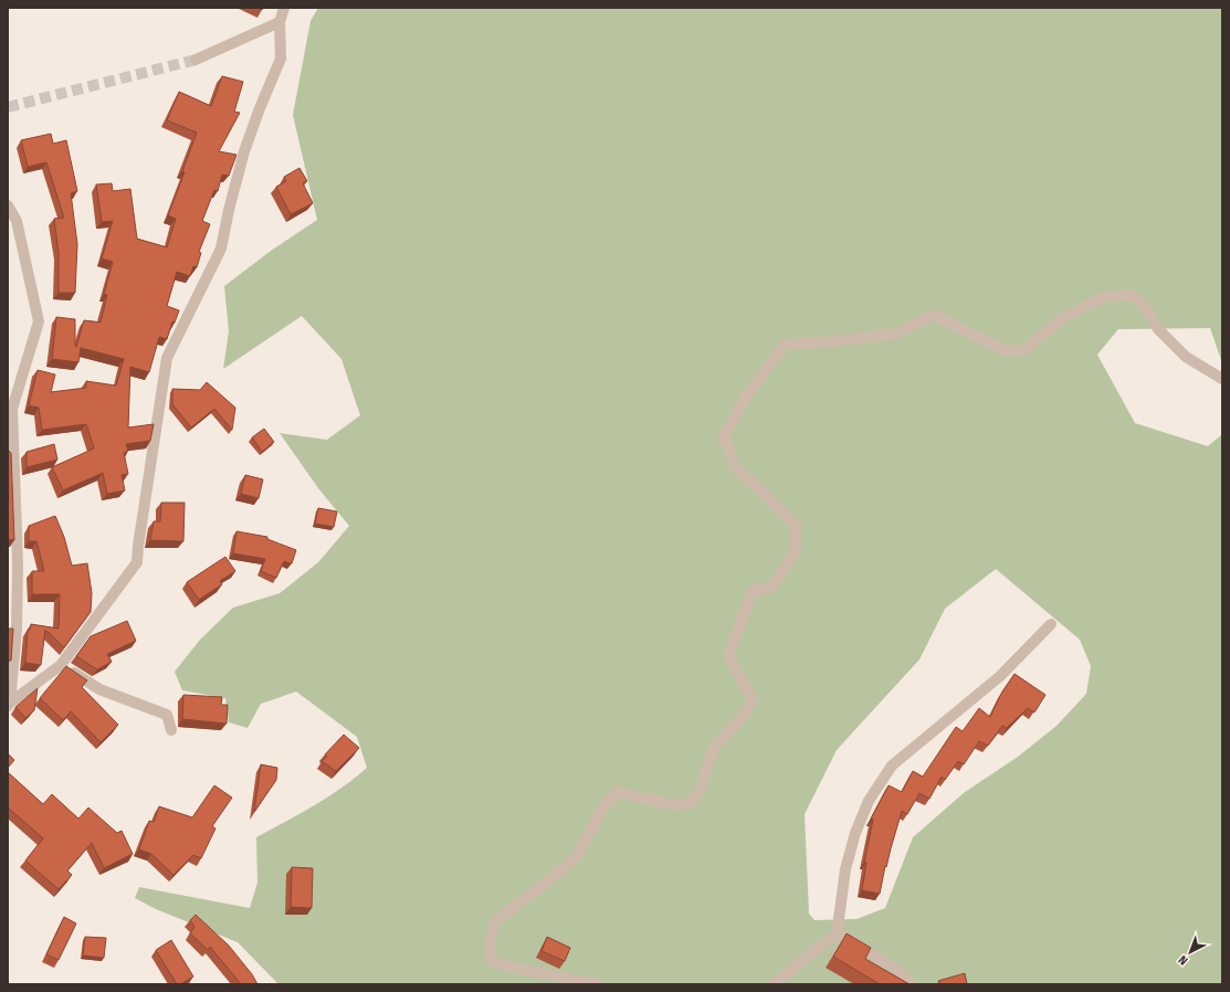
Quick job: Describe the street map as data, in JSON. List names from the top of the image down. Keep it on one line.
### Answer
{"north":"bottom left"}
